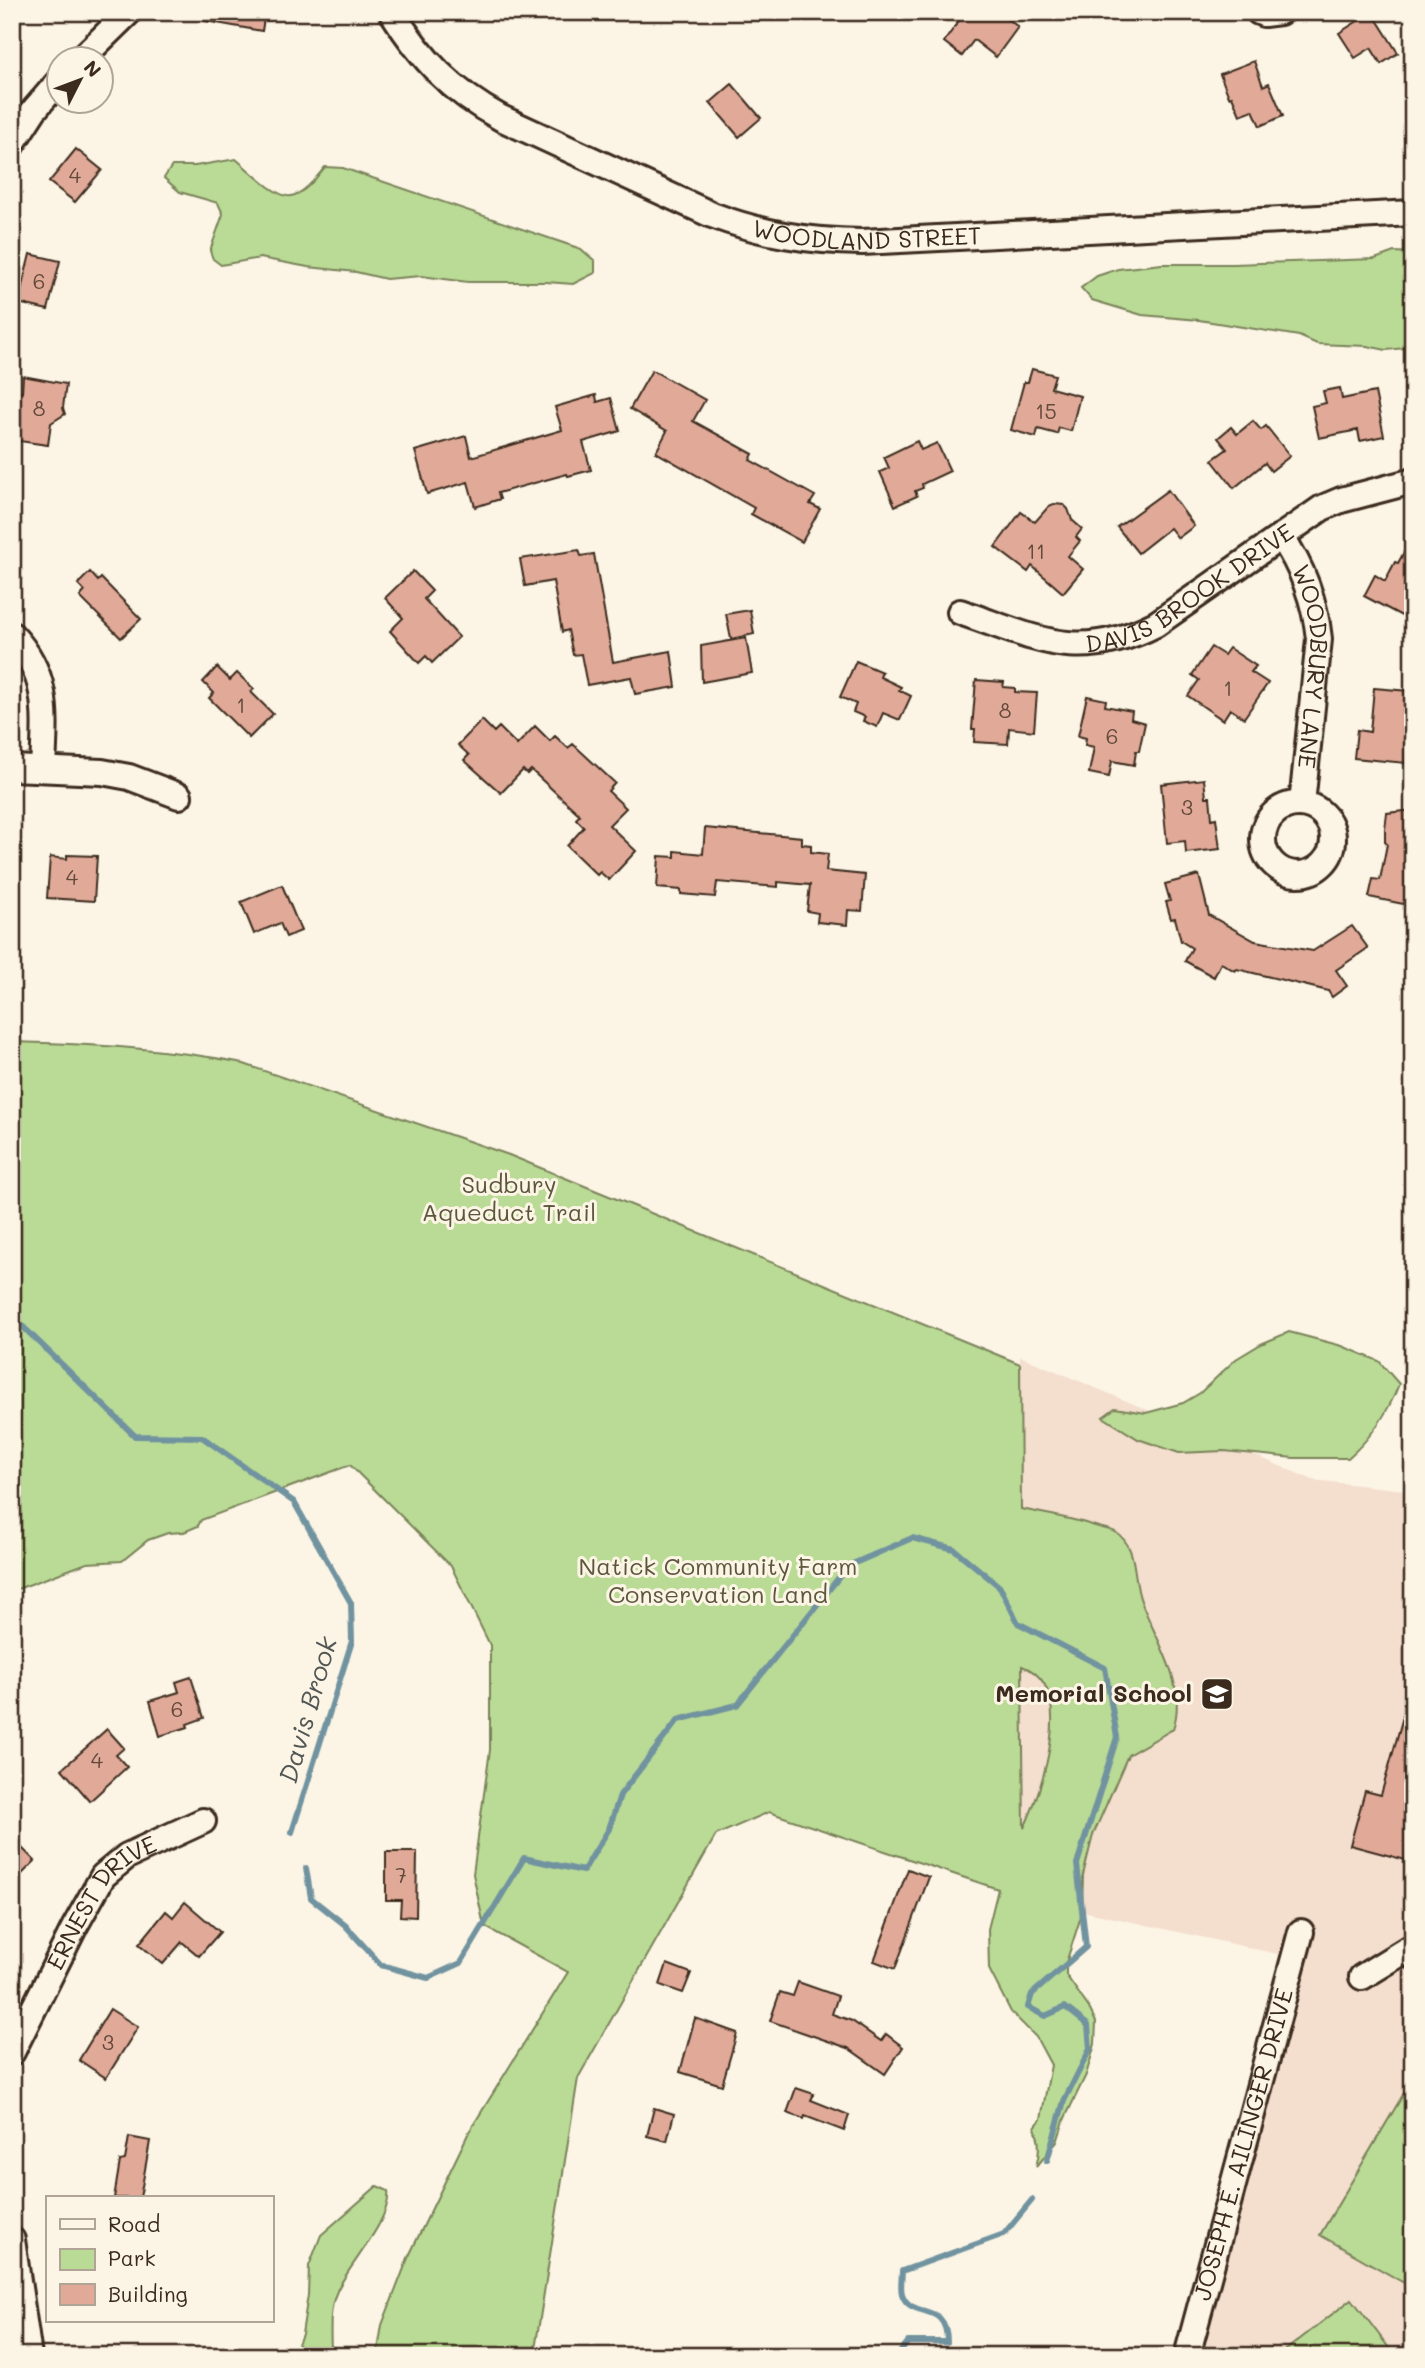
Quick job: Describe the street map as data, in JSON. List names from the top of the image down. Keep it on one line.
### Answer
{"streets":{"street":["WOODLAND STREET","DAVIS BROOK DRIVE","WOODBURY LANE","ERNEST DRIVE","JOSEPH E. AILINGER DRIVE"]},"crossings":[["DAVIS BROOK DRIVE","WOODBURY LANE"]],"water":["Davis Brook"],"parks":["Sudbury Aqueduct Trail","Natick Community Farm Conservation Land"],"places":{"school or university":["Memorial School"]},"house_numbers":["4","6","8","15","11","1","1","8","6","3","4","6","4","7","3"],"legend":["Road","Park","Building"],"north":"top right"}
